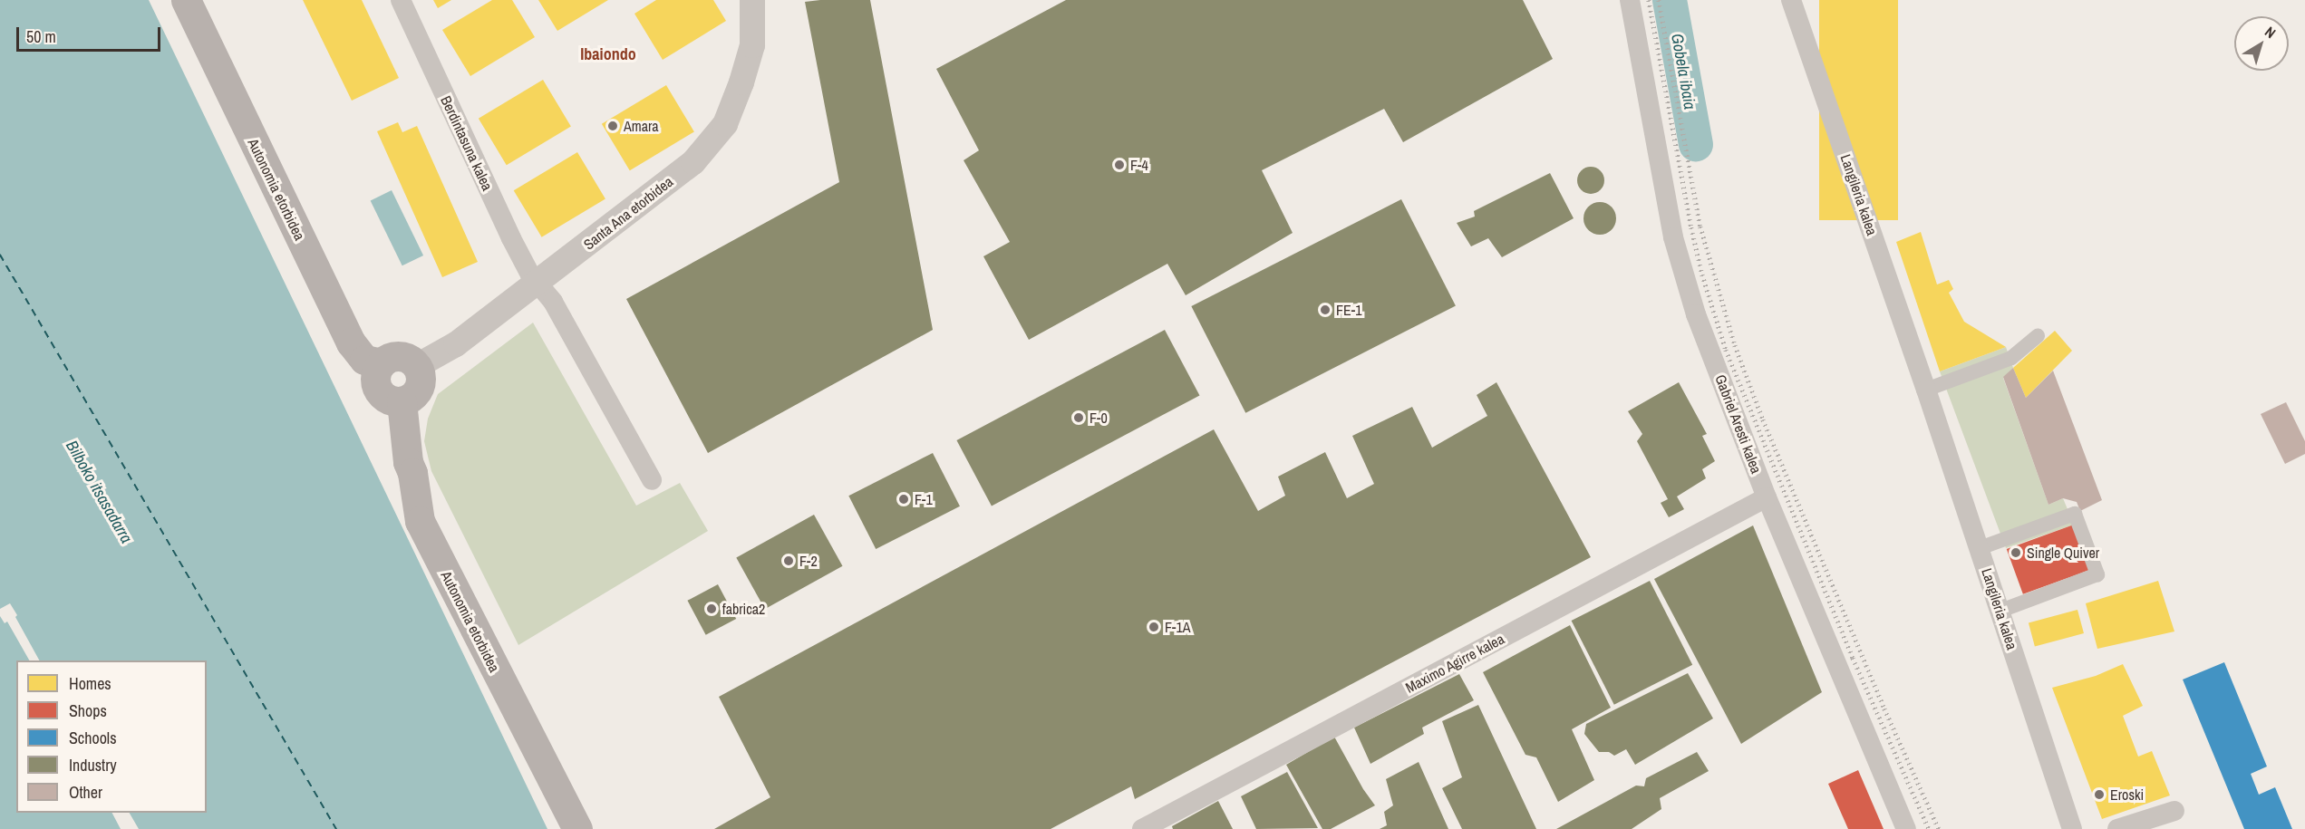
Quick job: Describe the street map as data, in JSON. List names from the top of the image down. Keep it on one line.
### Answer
{"streets":{"main road":["Autonomia etorbidea"],"street":["Berdintasuna kalea","Langileria kalea","Santa Ana etorbidea","Gabriel Aresti kalea","Maximo Agirre kalea"]},"crossings":[["Berdintasuna kalea","Santa Ana etorbidea"],["Autonomia etorbidea","Santa Ana etorbidea"],["Gabriel Aresti kalea","Maximo Agirre kalea"]],"districts":["Ibaiondo"],"water":["Gobela ibaia","Bilboko itsasadarra"],"places":["Amara","F-4","FE-1","F-0","F-1","Single Quiver","F-2","fabrica2","F-1A","Eroski"],"legend":["Homes","Shops","Schools","Industry","Other"],"scale_bar":"50 m","north":"top right"}
